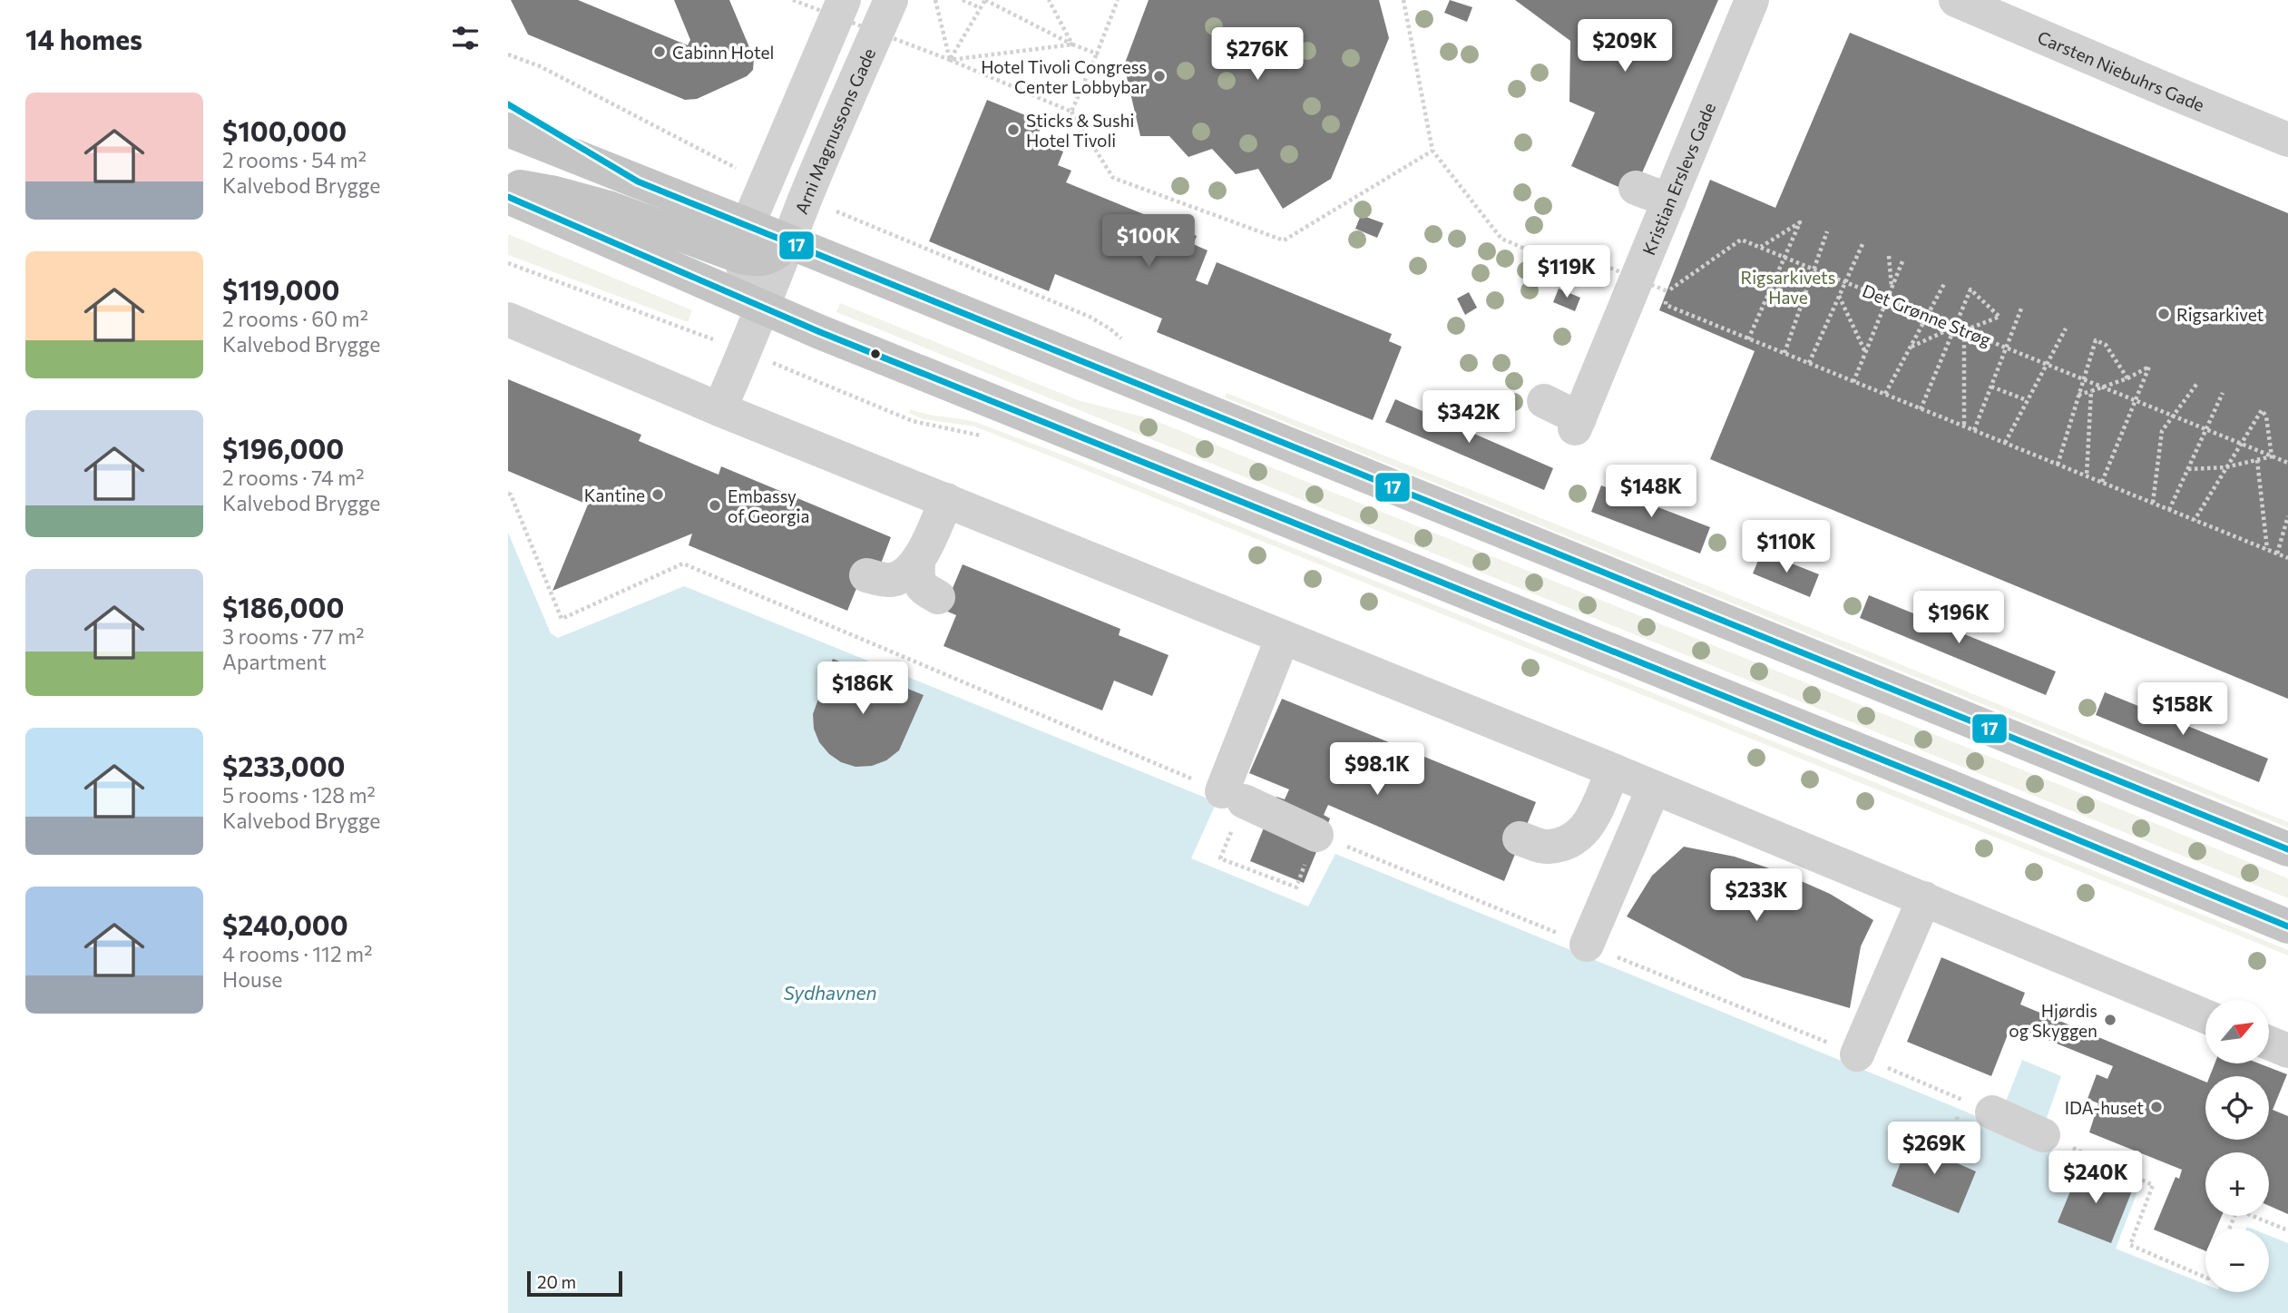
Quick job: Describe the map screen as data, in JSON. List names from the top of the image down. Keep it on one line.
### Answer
{"streets":{"street":["Carsten Niebuhrs Gade","Arni Magnussons Gade","Kristian Erslevs Gade"],"path":["Det Grønne Strøg"]},"water":["Sydhavnen"],"parks":["Rigsarkivets Have"],"places":["Cabinn Hotel","Hotel Tivoli Congress Center Lobbybar","Sticks & Sushi Hotel Tivoli","Rigsarkivet","Kantine","Embassy of Georgia","Hjørdis og Skyggen","IDA-huset"],"lines":["transit line 17"],"scale_bar":"20 m","north":"top right","page":{"heading":"14 homes","price":["$209K","$276K","$100K","$119K","$342K","$148K","$110K","$196K","$186K","$158K","$98.1K","$233K","$269K","$240K"],"list":[{"name":"$100,000","note":"2 rooms · 54 m² · Kalvebod Brygge"},{"name":"$119,000","note":"2 rooms · 60 m² · Kalvebod Brygge"},{"name":"$196,000","note":"2 rooms · 74 m² · Kalvebod Brygge"},{"name":"$186,000","note":"3 rooms · 77 m² · Apartment"},{"name":"$233,000","note":"5 rooms · 128 m² · Kalvebod Brygge"},{"name":"$240,000","note":"4 rooms · 112 m² · House"}],"map_buttons":["+","−"],"scale":"20 m"}}
